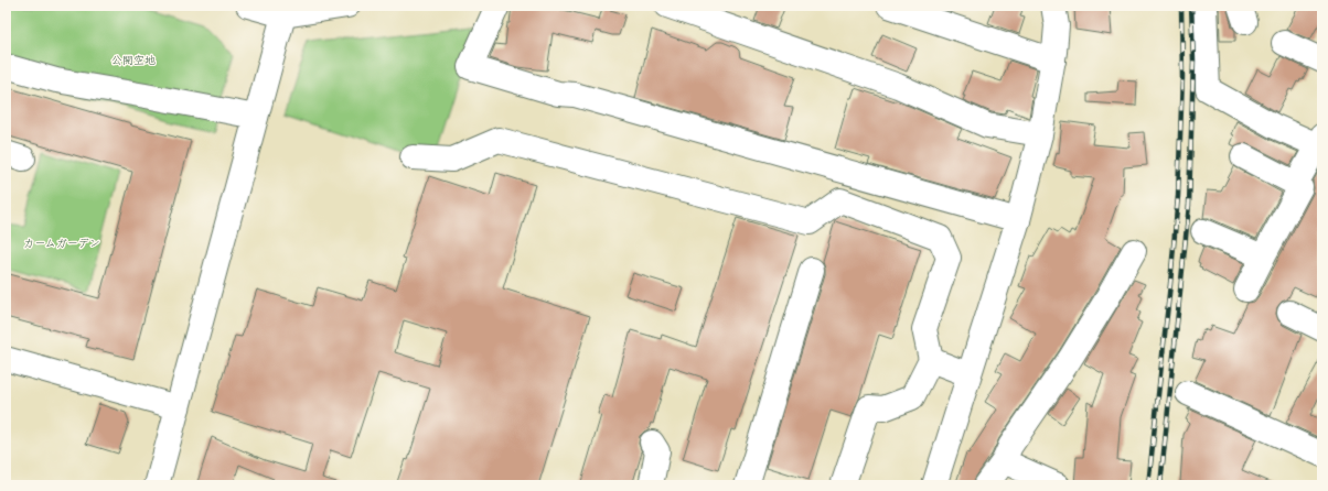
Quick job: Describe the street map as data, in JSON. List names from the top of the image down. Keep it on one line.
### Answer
{"parks":["公開空地","カームガーデン"]}
